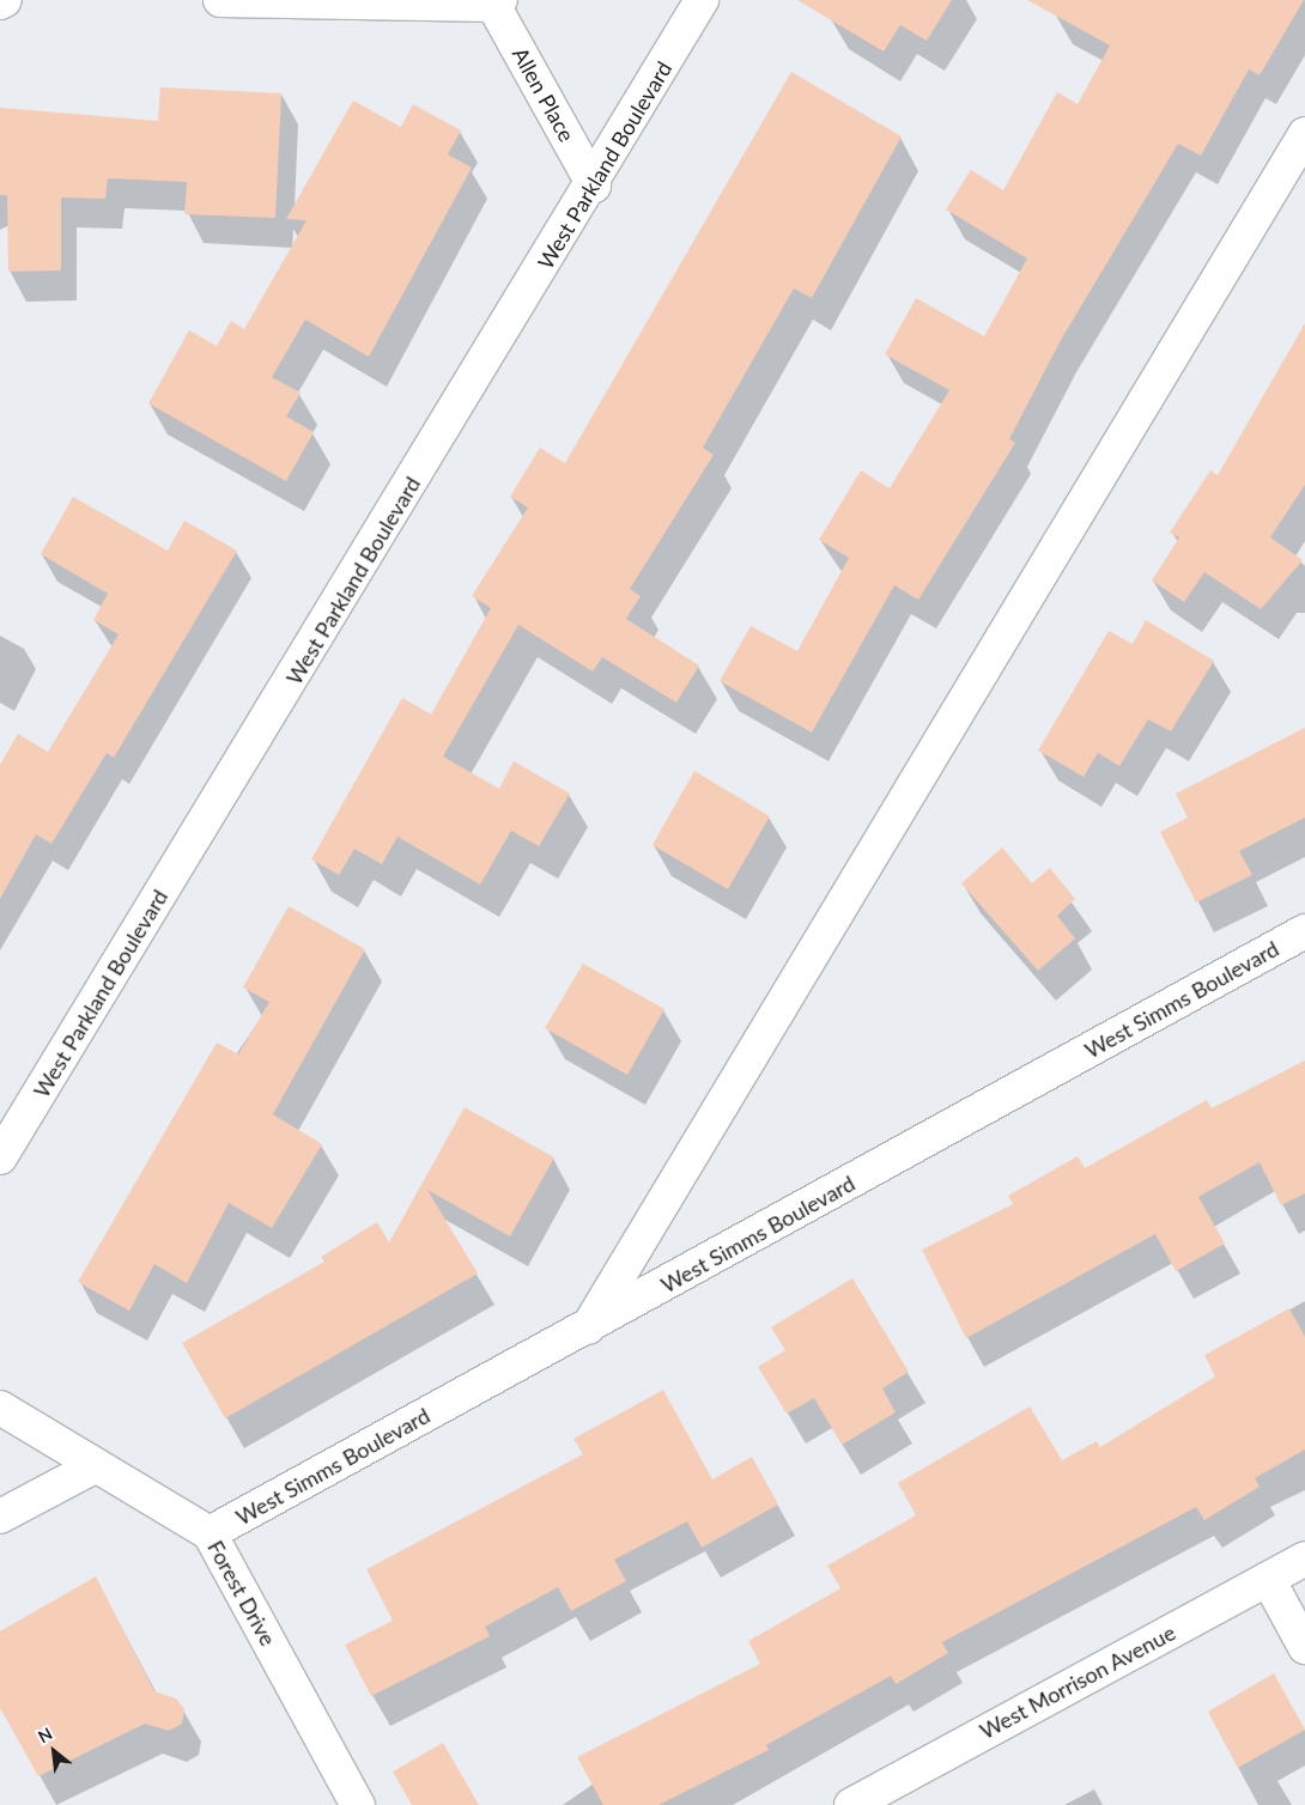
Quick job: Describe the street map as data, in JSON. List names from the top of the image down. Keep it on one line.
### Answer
{"streets":{"street":["Allen Place","West Parkland Boulevard","West Simms Boulevard","Forest Drive","West Morrison Avenue"]},"crossings":[["Allen Place","West Parkland Boulevard"],["West Simms Boulevard","Forest Drive"]],"north":"top left"}
